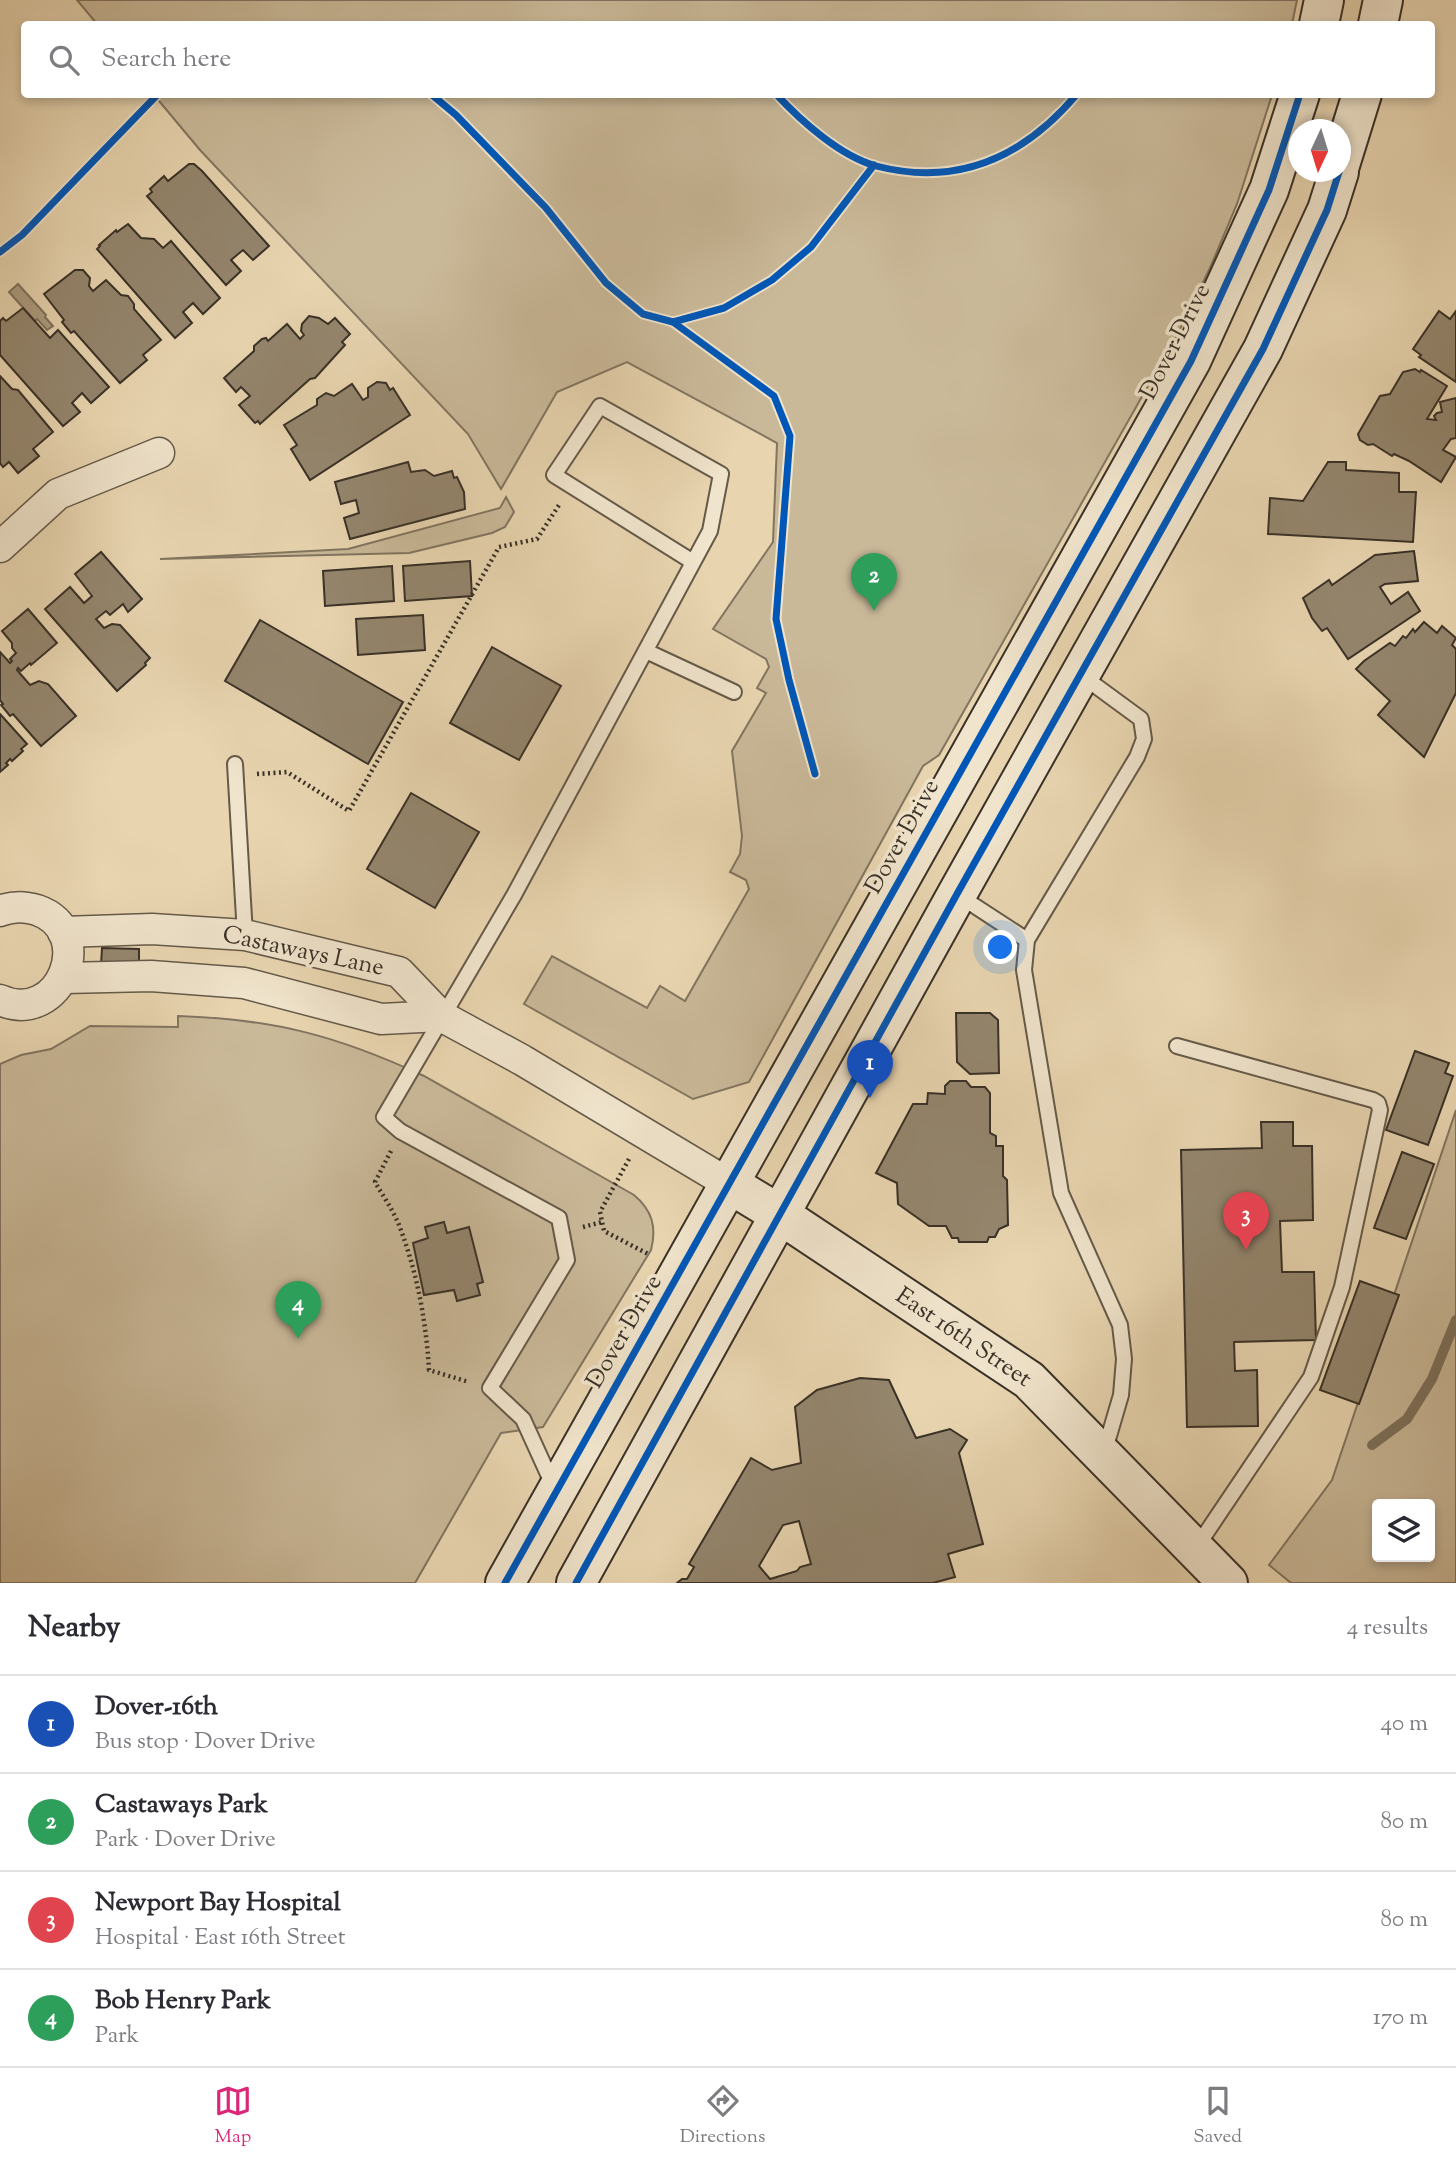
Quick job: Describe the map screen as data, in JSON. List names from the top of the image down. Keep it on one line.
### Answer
{"streets":{"street":["Dover Drive","Castaways Lane","East 16th Street"]},"crossings":[["Dover Drive","Castaways Lane"],["Dover Drive","East 16th Street"],["Castaways Lane","East 16th Street"]],"north":"bottom","page":{"search":"Search here","pins":["2","1","3","4"],"heading":["Nearby","4 results"],"list":[{"mark":"1","name":"Dover-16th","note":"Bus stop · Dover Drive","value":"40 m"},{"mark":"2","name":"Castaways Park","note":"Park · Dover Drive","value":"80 m"},{"mark":"3","name":"Newport Bay Hospital","note":"Hospital · East 16th Street","value":"80 m"},{"mark":"4","name":"Bob Henry Park","note":"Park","value":"170 m"}],"nav":["Map","Directions","Saved"]}}
